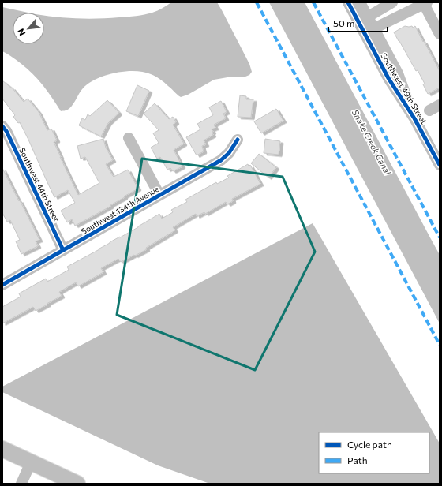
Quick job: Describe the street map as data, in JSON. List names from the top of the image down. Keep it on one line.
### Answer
{"streets":{"street":["Southwest 49th Street","Southwest 44th Street","Southwest 134th Avenue"]},"crossings":[["Southwest 44th Street","Southwest 134th Avenue"]],"water":["Snake Creek Canal"],"legend":["Cycle path","Path"],"scale_bar":"50 m","north":"bottom left"}
